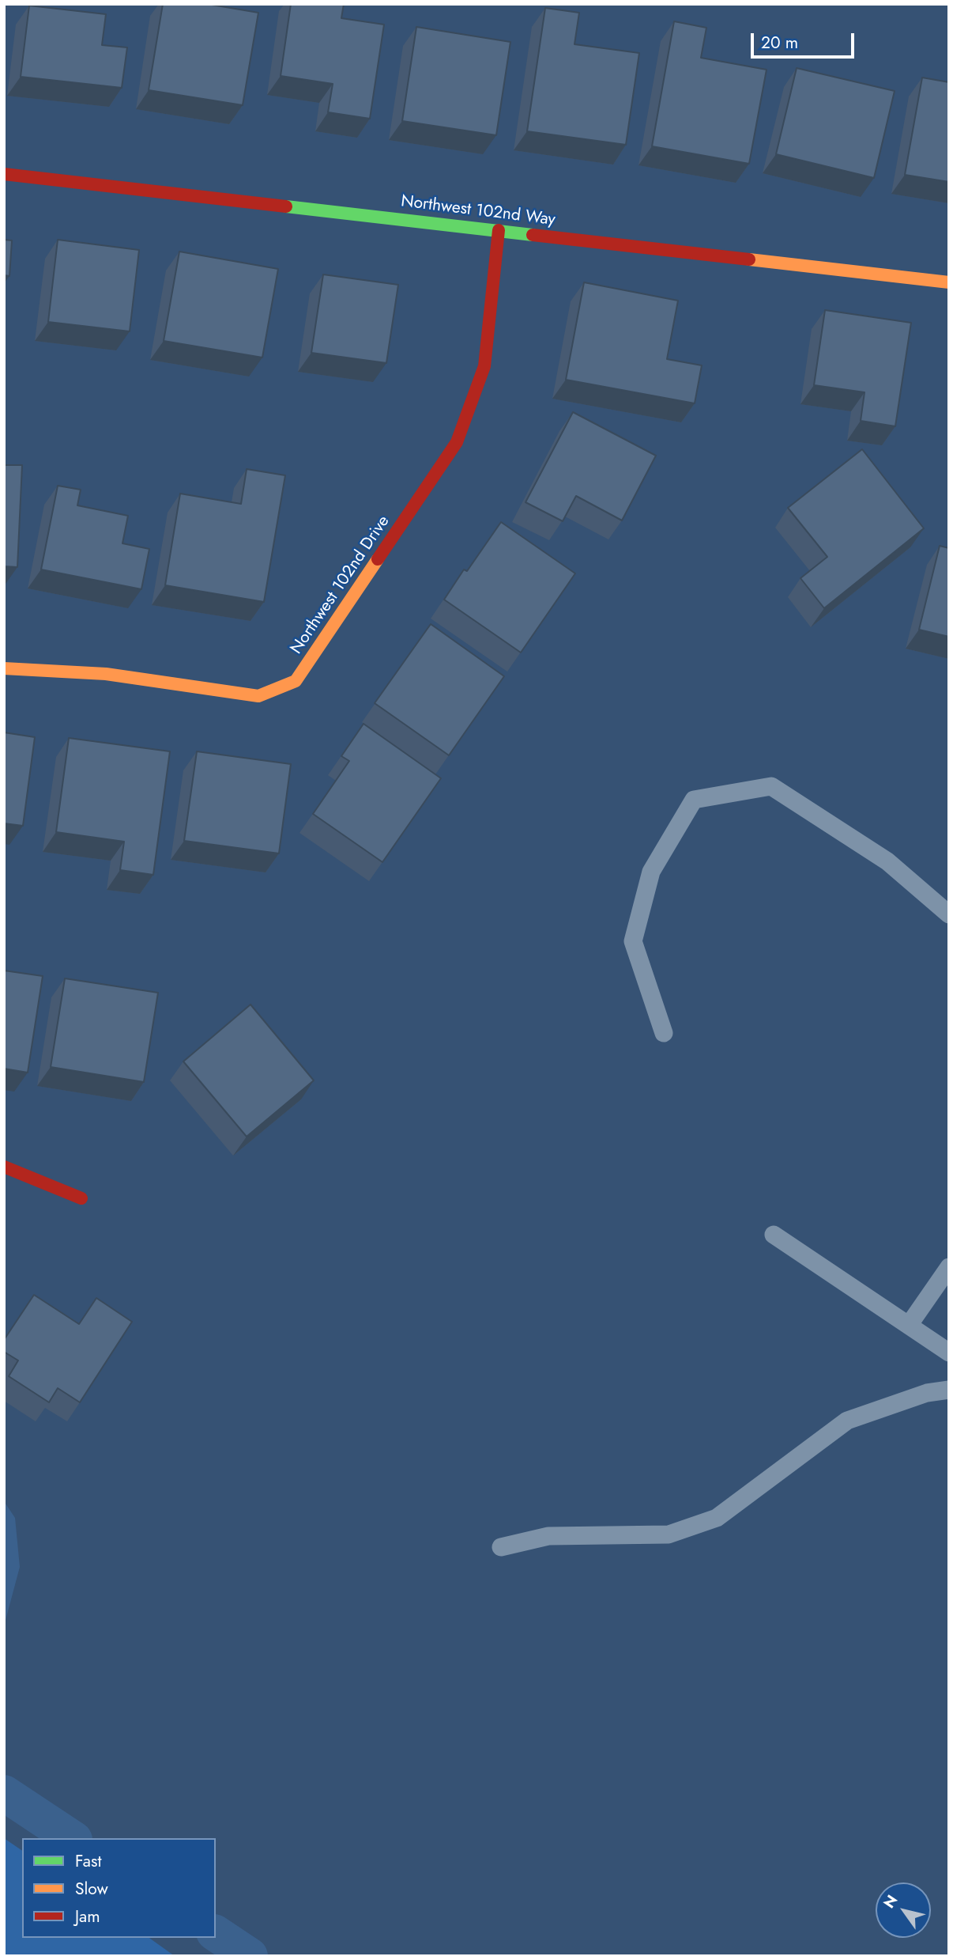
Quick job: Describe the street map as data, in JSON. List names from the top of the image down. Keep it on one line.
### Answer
{"streets":{"street":["Northwest 102nd Way","Northwest 102nd Drive"]},"crossings":[["Northwest 102nd Way","Northwest 102nd Drive"]],"legend":["Fast","Slow","Jam"],"scale_bar":"20 m","north":"top left"}
